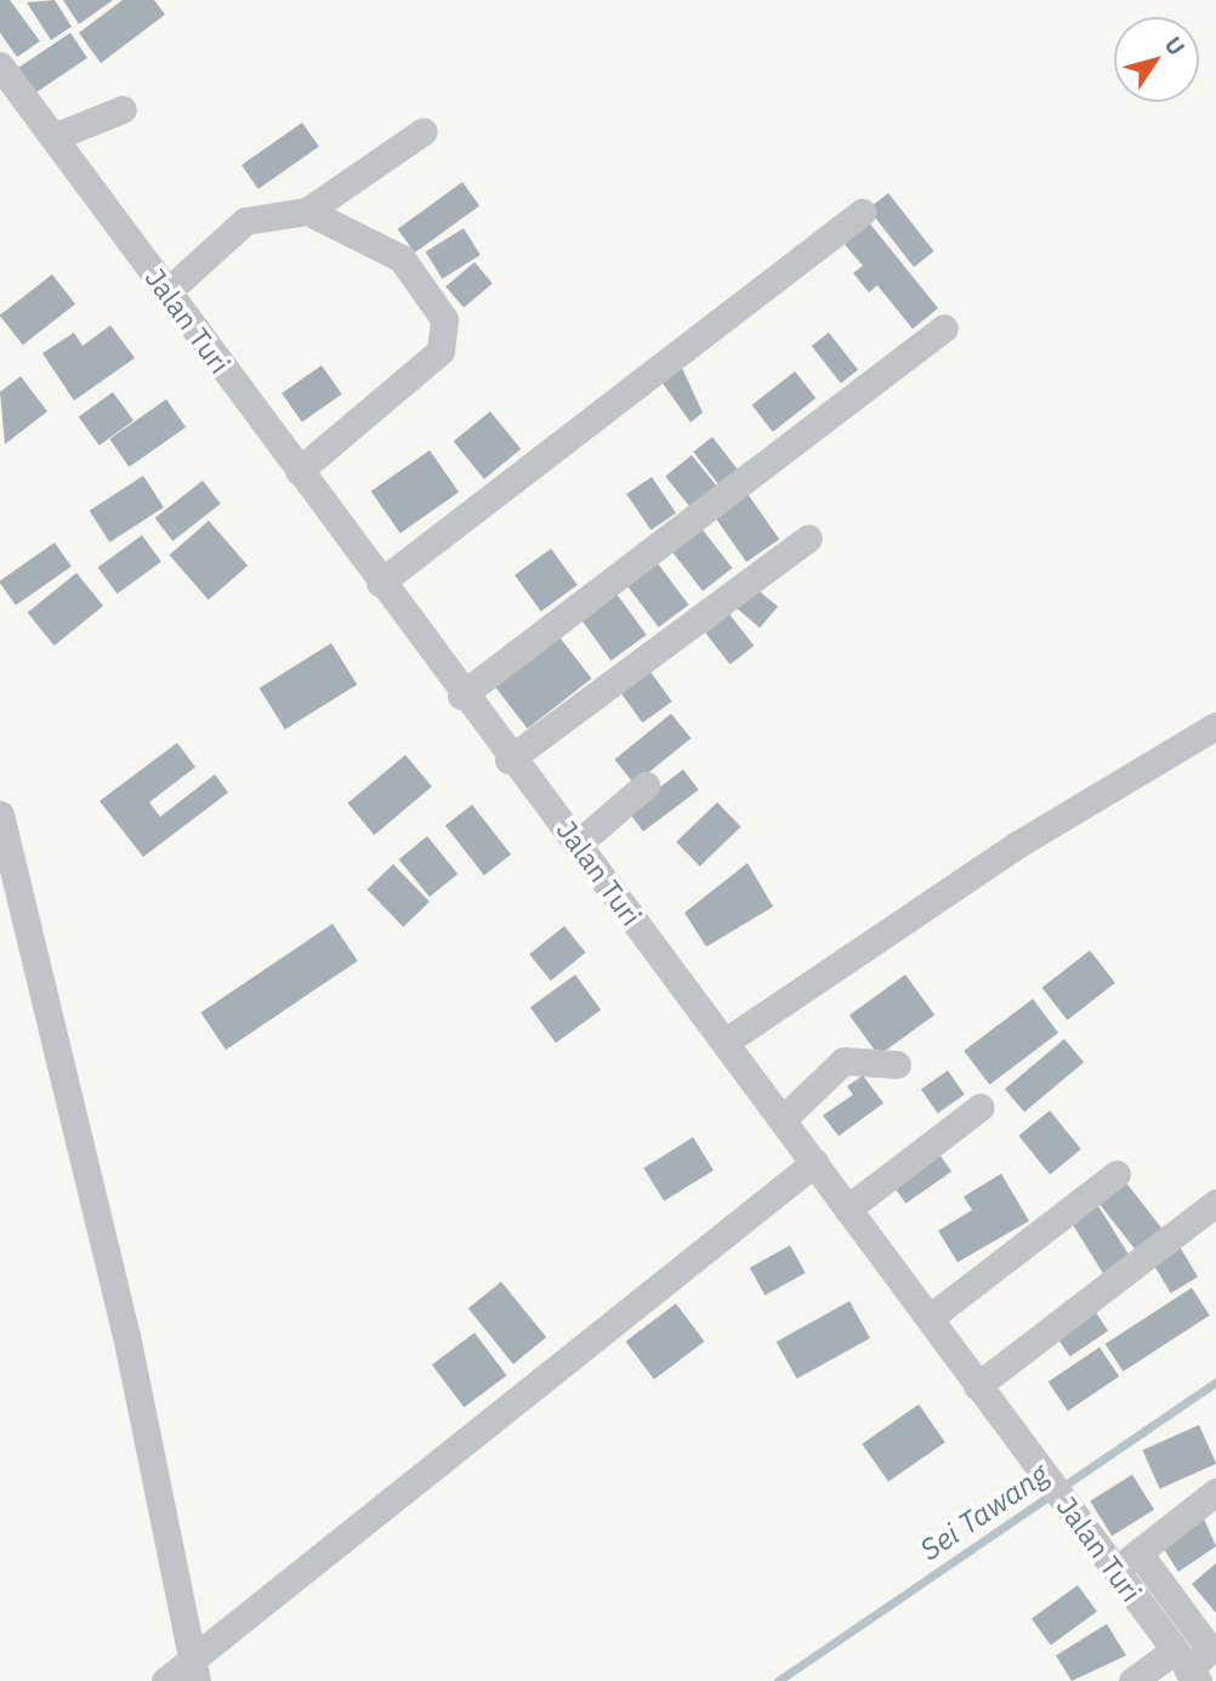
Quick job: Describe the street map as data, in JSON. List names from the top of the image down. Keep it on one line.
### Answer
{"streets":{"street":["Jalan Turi"]},"water":["Sei Tawang"],"north":"top right"}
